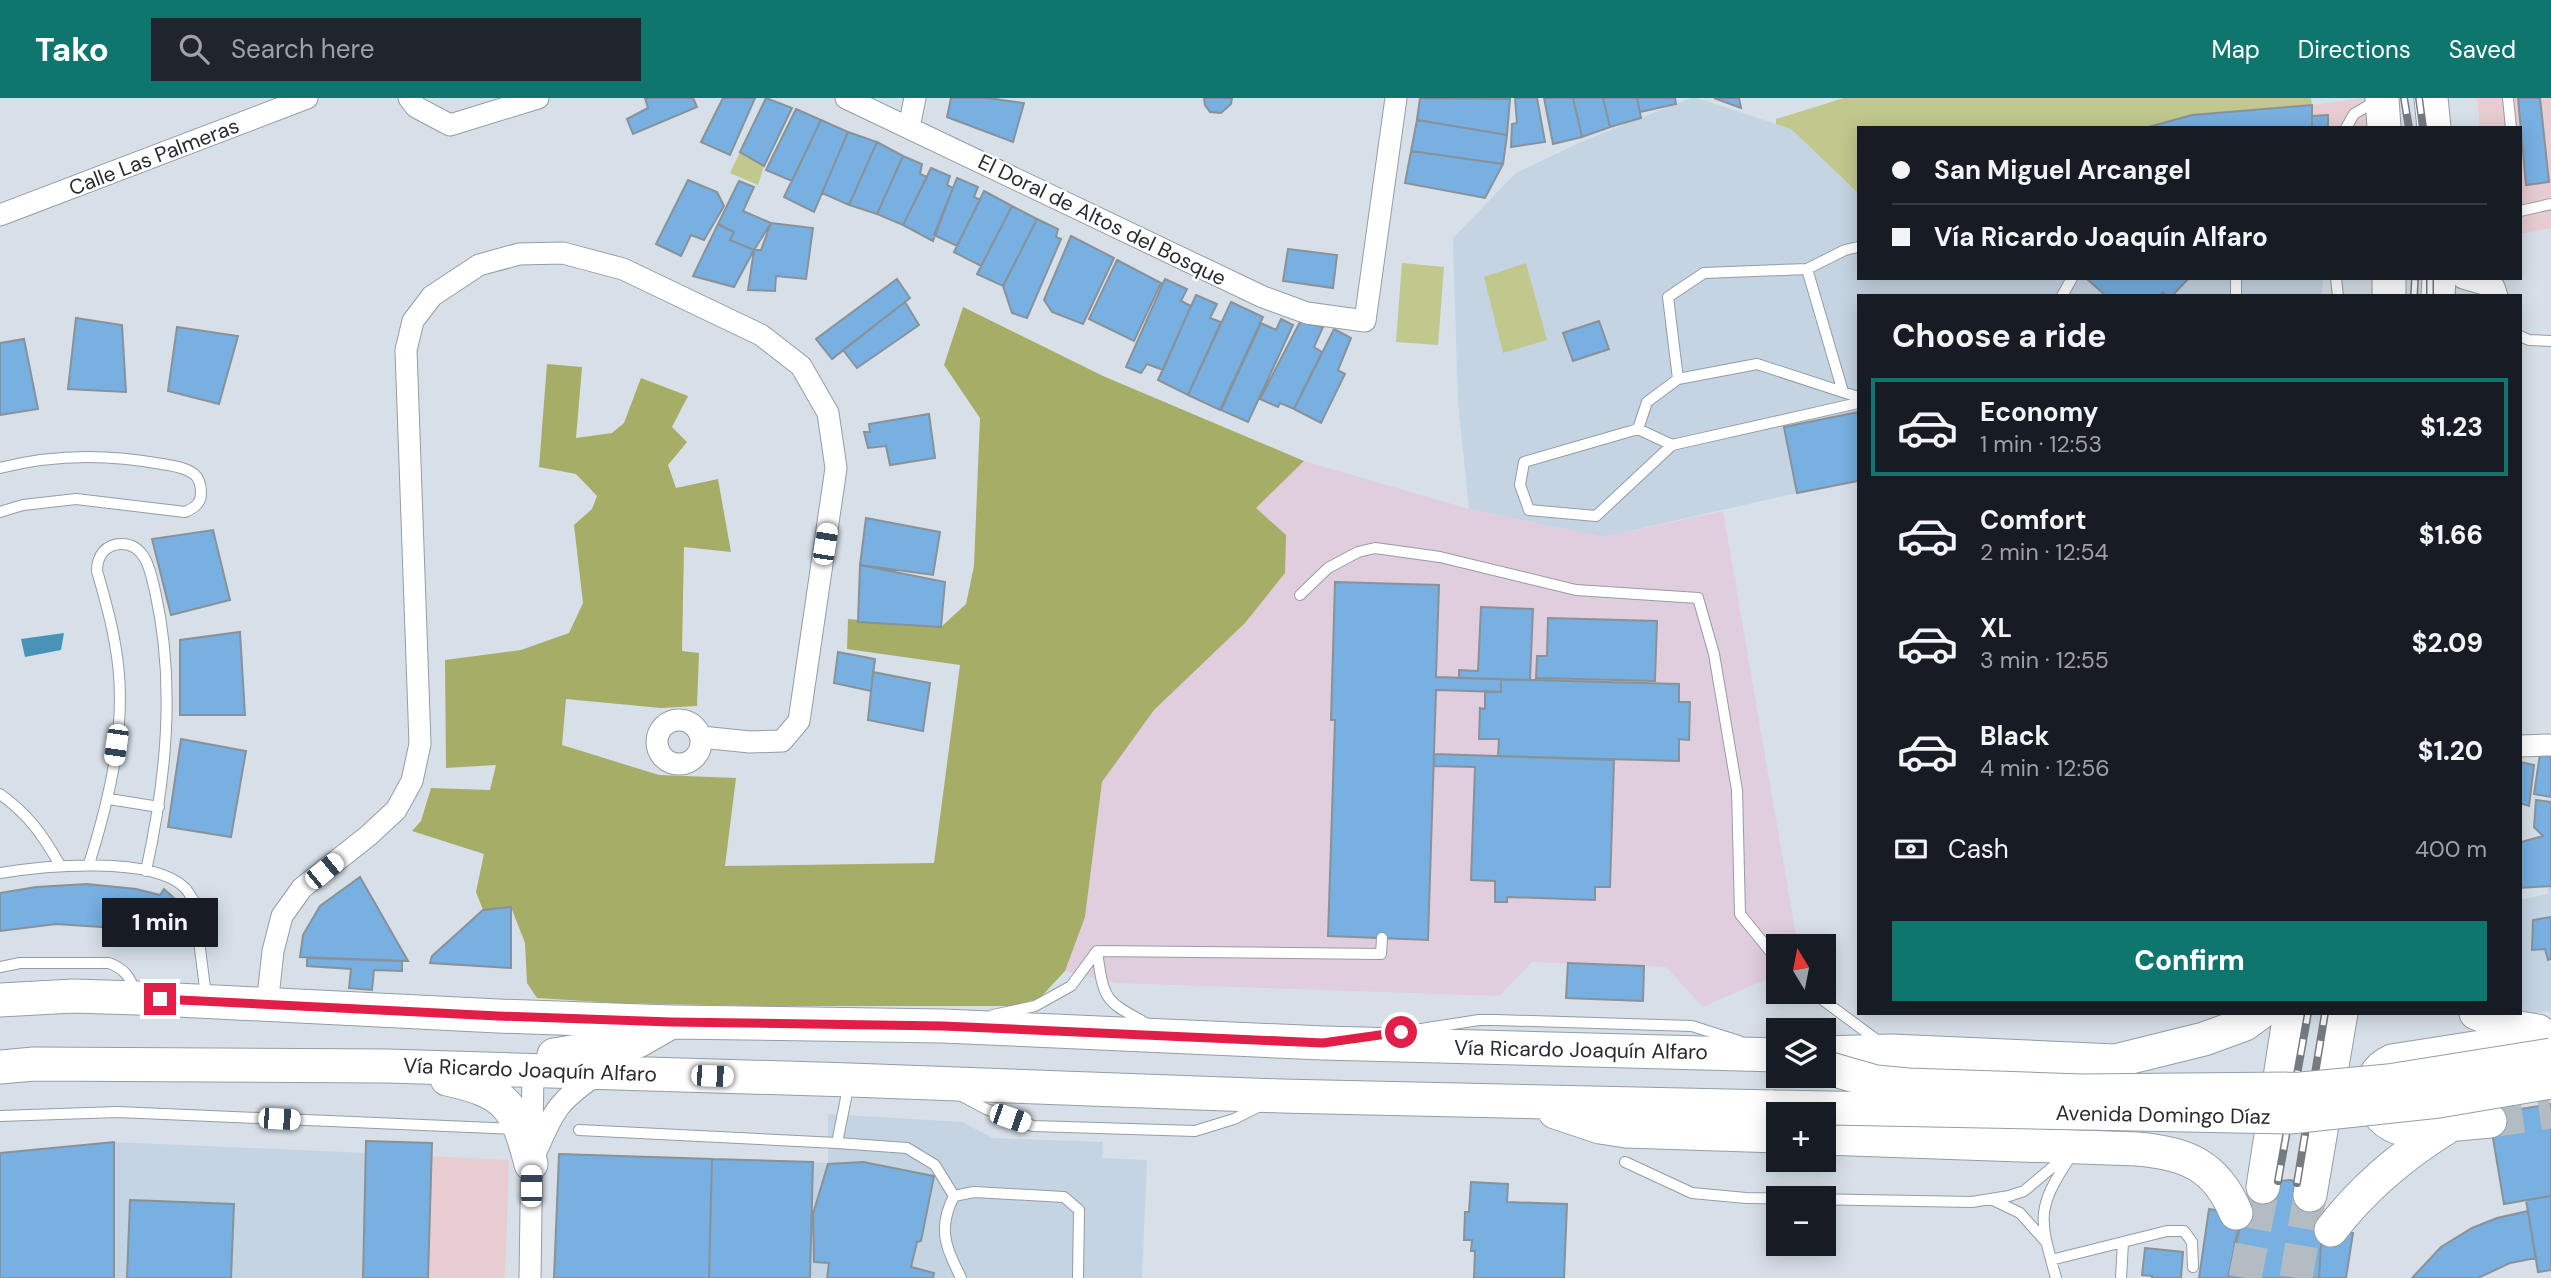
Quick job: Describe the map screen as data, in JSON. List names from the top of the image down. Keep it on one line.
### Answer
{"streets":{"main road":["Vía Ricardo Joaquín Alfaro","Avenida Domingo Díaz"],"street":["Calle Las Palmeras","El Doral de Altos del Bosque"]},"north":"top","page":{"header":"Tako","search":"Search here","nav":["Map","Directions","Saved"],"banner":["San Miguel Arcangel","Vía Ricardo Joaquín Alfaro"],"heading":"Choose a ride","list":[{"name":"Economy","note":"1 min · 12:53","value":"$1.23"},{"name":"Comfort","note":"2 min · 12:54","value":"$1.66"},{"name":"XL","note":"3 min · 12:55","value":"$2.09"},{"name":"Black","note":"4 min · 12:56","value":"$1.20"}],"pay":["Cash","400 m"],"bubble":"1 min","buttons":"Confirm","map_buttons":["+","−"]}}
